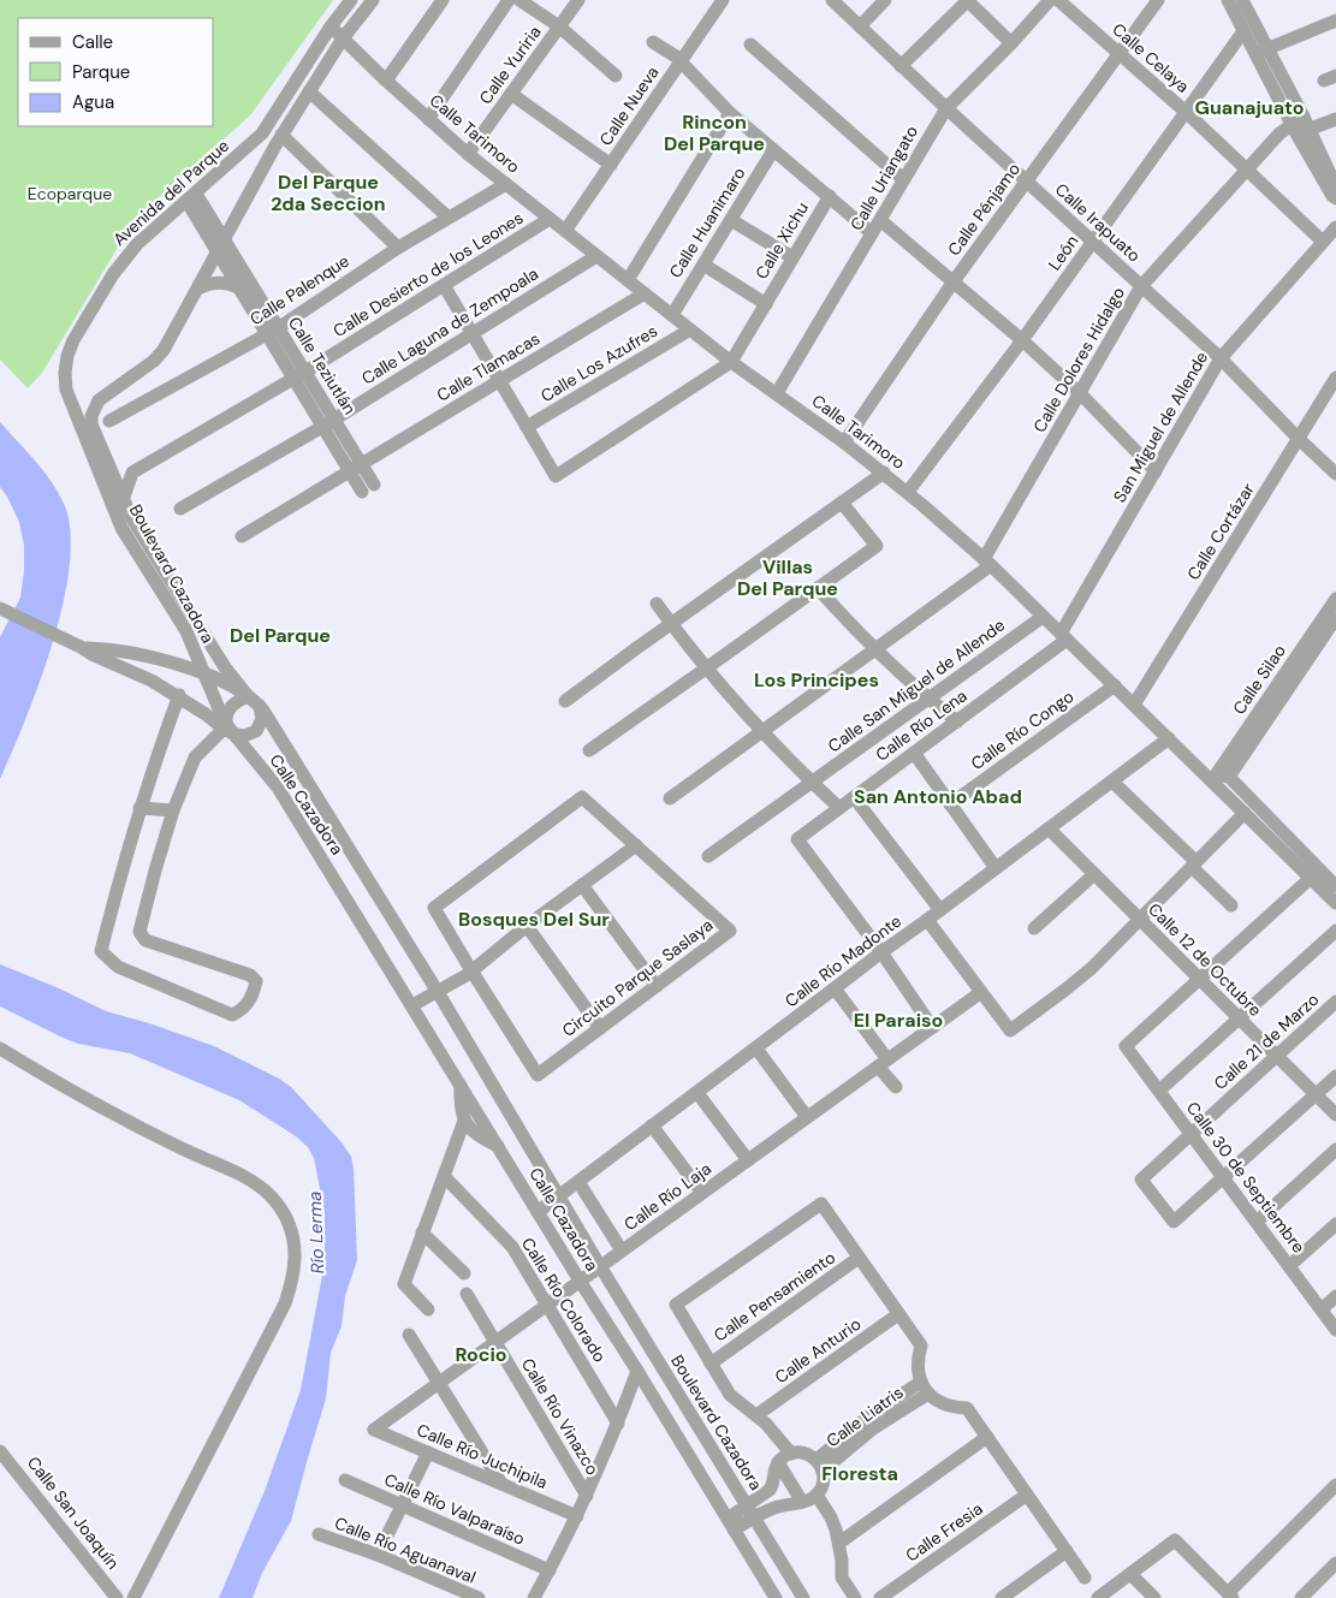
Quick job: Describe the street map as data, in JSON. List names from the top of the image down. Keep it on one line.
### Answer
{"streets":{"street":["Calle Celaya","Calle Yuriria","Calle Nueva","Calle Tarimoro","Calle Uriangato","Avenida del Parque","Calle Pénjamo","Calle Huanimaro","Calle Irapuato","Calle Xichu","León","Calle Desierto de los Leones","Calle Palenque","Calle Laguna de Zempoala","Calle Dolores Hidalgo","Calle Los Azufres","Calle Teziutlán","Calle Tlamacas","San Miguel de Allende","Calle Cortázar","Boulevard Cazadora","Calle Silao","Calle San Miguel de Allende","Calle Río Lena","Calle Río Congo","Calle Cazadora","Calle 12 de Octubre","Calle Río Madonte","Circuito Parque Saslaya","Calle 21 de Marzo","Calle 30 de Septiembre","Calle Río Laja","Calle Pensamiento","Calle Río Colorado","Calle Anturio","Calle Río Vinazco","Calle Liatris","Calle Río Juchipila","Calle Río Valparaíso","Calle San Joaquín","Calle Fresia","Calle Río Aguanaval"]},"crossings":[["Calle Celaya","Calle Pénjamo"],["Calle Celaya","León"],["Calle Celaya","Calle Dolores Hidalgo"],["Calle Celaya","San Miguel de Allende"],["Calle Yuriria","Calle Tarimoro"],["Calle Nueva","Calle Tarimoro"],["Calle Tarimoro","Calle Uriangato"],["Calle Tarimoro","Avenida del Parque"],["Calle Tarimoro","Calle Pénjamo"],["Calle Tarimoro","Calle Huanimaro"],["Calle Tarimoro","Calle Xichu"],["Calle Tarimoro","León"],["Calle Tarimoro","Calle Desierto de los Leones"],["Calle Tarimoro","Calle Palenque"],["Calle Tarimoro","Calle Laguna de Zempoala"],["Calle Tarimoro","Calle Dolores Hidalgo"],["Calle Tarimoro","Calle Los Azufres"],["Calle Tarimoro","Calle Tlamacas"],["Calle Tarimoro","San Miguel de Allende"],["Calle Tarimoro","Calle Cortázar"],["Calle Tarimoro","Calle Silao"],["Calle Tarimoro","Calle San Miguel de Allende"],["Calle Tarimoro","Calle Río Lena"],["Calle Tarimoro","Calle Río Congo"],["Calle Tarimoro","Calle Río Madonte"],["Calle Uriangato","Calle Irapuato"],["Avenida del Parque","Calle Teziutlán"],["Avenida del Parque","Boulevard Cazadora"],["Calle Pénjamo","Calle Irapuato"],["Calle Huanimaro","Calle Xichu"],["Calle Irapuato","León"],["Calle Irapuato","Calle Dolores Hidalgo"],["Calle Irapuato","San Miguel de Allende"],["Calle Irapuato","Calle Cortázar"],["Calle Desierto de los Leones","Calle Teziutlán"],["Calle Desierto de los Leones","Boulevard Cazadora"],["Calle Palenque","Calle Teziutlán"],["Calle Laguna de Zempoala","Calle Teziutlán"],["Calle Teziutlán","Calle Tlamacas"],["San Miguel de Allende","Calle Río Lena"],["Boulevard Cazadora","Calle Cazadora"],["Boulevard Cazadora","Calle Río Laja"],["Calle Río Lena","Calle Río Madonte"],["Calle Cazadora","Calle Río Madonte"],["Calle Cazadora","Calle Río Laja"],["Calle 12 de Octubre","Calle Río Madonte"],["Calle 12 de Octubre","Calle 21 de Marzo"],["Calle 12 de Octubre","Calle 30 de Septiembre"],["Calle 21 de Marzo","Calle 30 de Septiembre"],["Calle Río Laja","Calle Río Colorado"],["Calle Río Laja","Calle Río Vinazco"],["Calle Río Laja","Calle Río Juchipila"]],"districts":["Guanajuato","Rincon Del Parque","Del Parque 2da Seccion","Villas Del Parque","Del Parque","Los Principes","San Antonio Abad","Bosques Del Sur","El Paraiso","Rocio","Floresta"],"water":["Río Lerma"],"parks":["Ecoparque"],"legend":["Calle","Parque","Agua"]}
